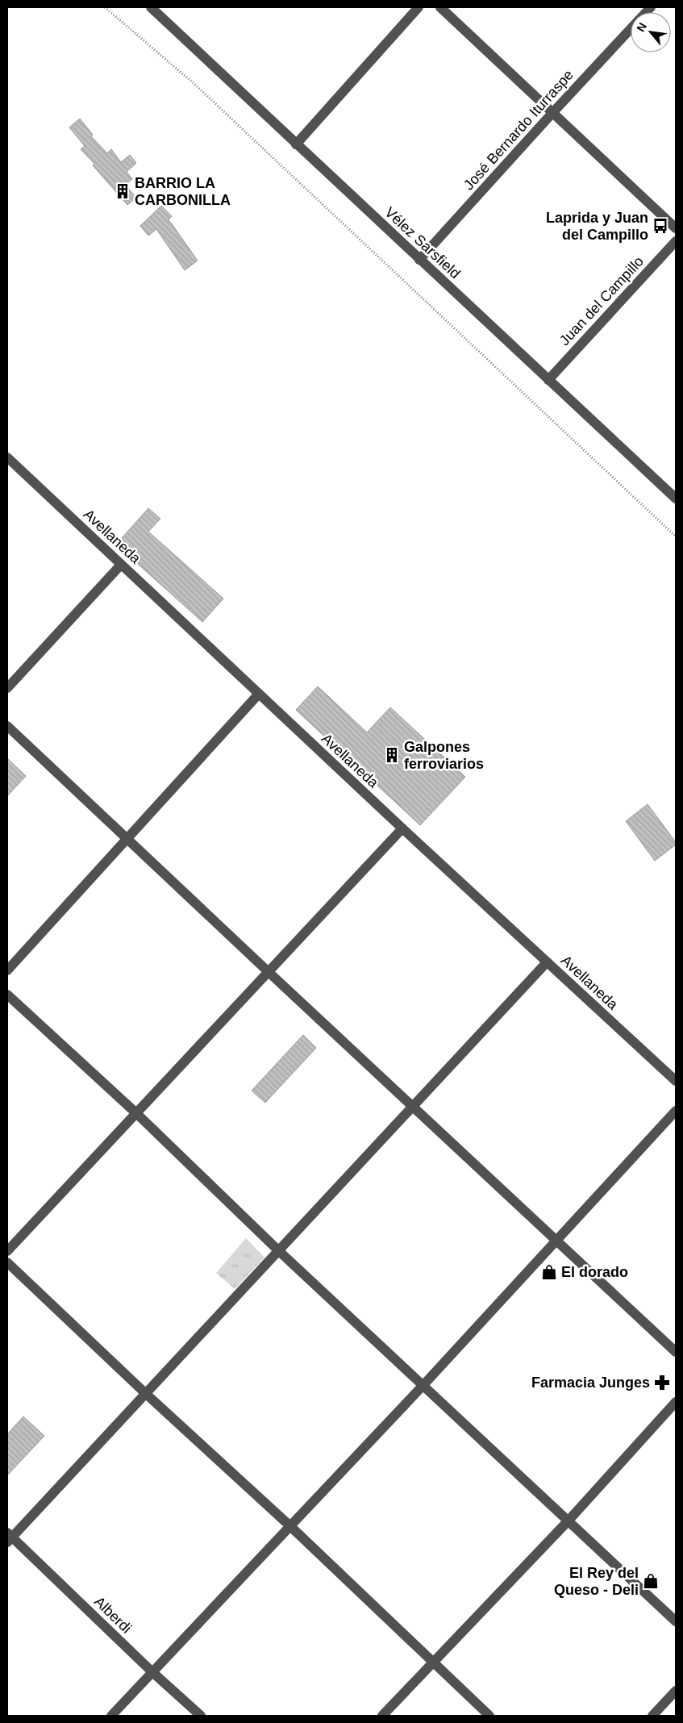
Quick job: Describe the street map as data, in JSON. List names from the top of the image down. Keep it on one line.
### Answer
{"streets":{"street":["José Bernardo Iturraspe","Vélez Sarsfield","Juan del Campillo","Avellaneda","Alberdi"]},"crossings":[["José Bernardo Iturraspe","Vélez Sarsfield"],["Vélez Sarsfield","Juan del Campillo"]],"places":{"building":["BARRIO LA CARBONILLA","Galpones ferroviarios"],"bus stop":["Laprida y Juan del Campillo"],"shop":["El dorado","El Rey del Queso - Deli"],"pharmacy":["Farmacia Junges"]},"north":"top left"}
